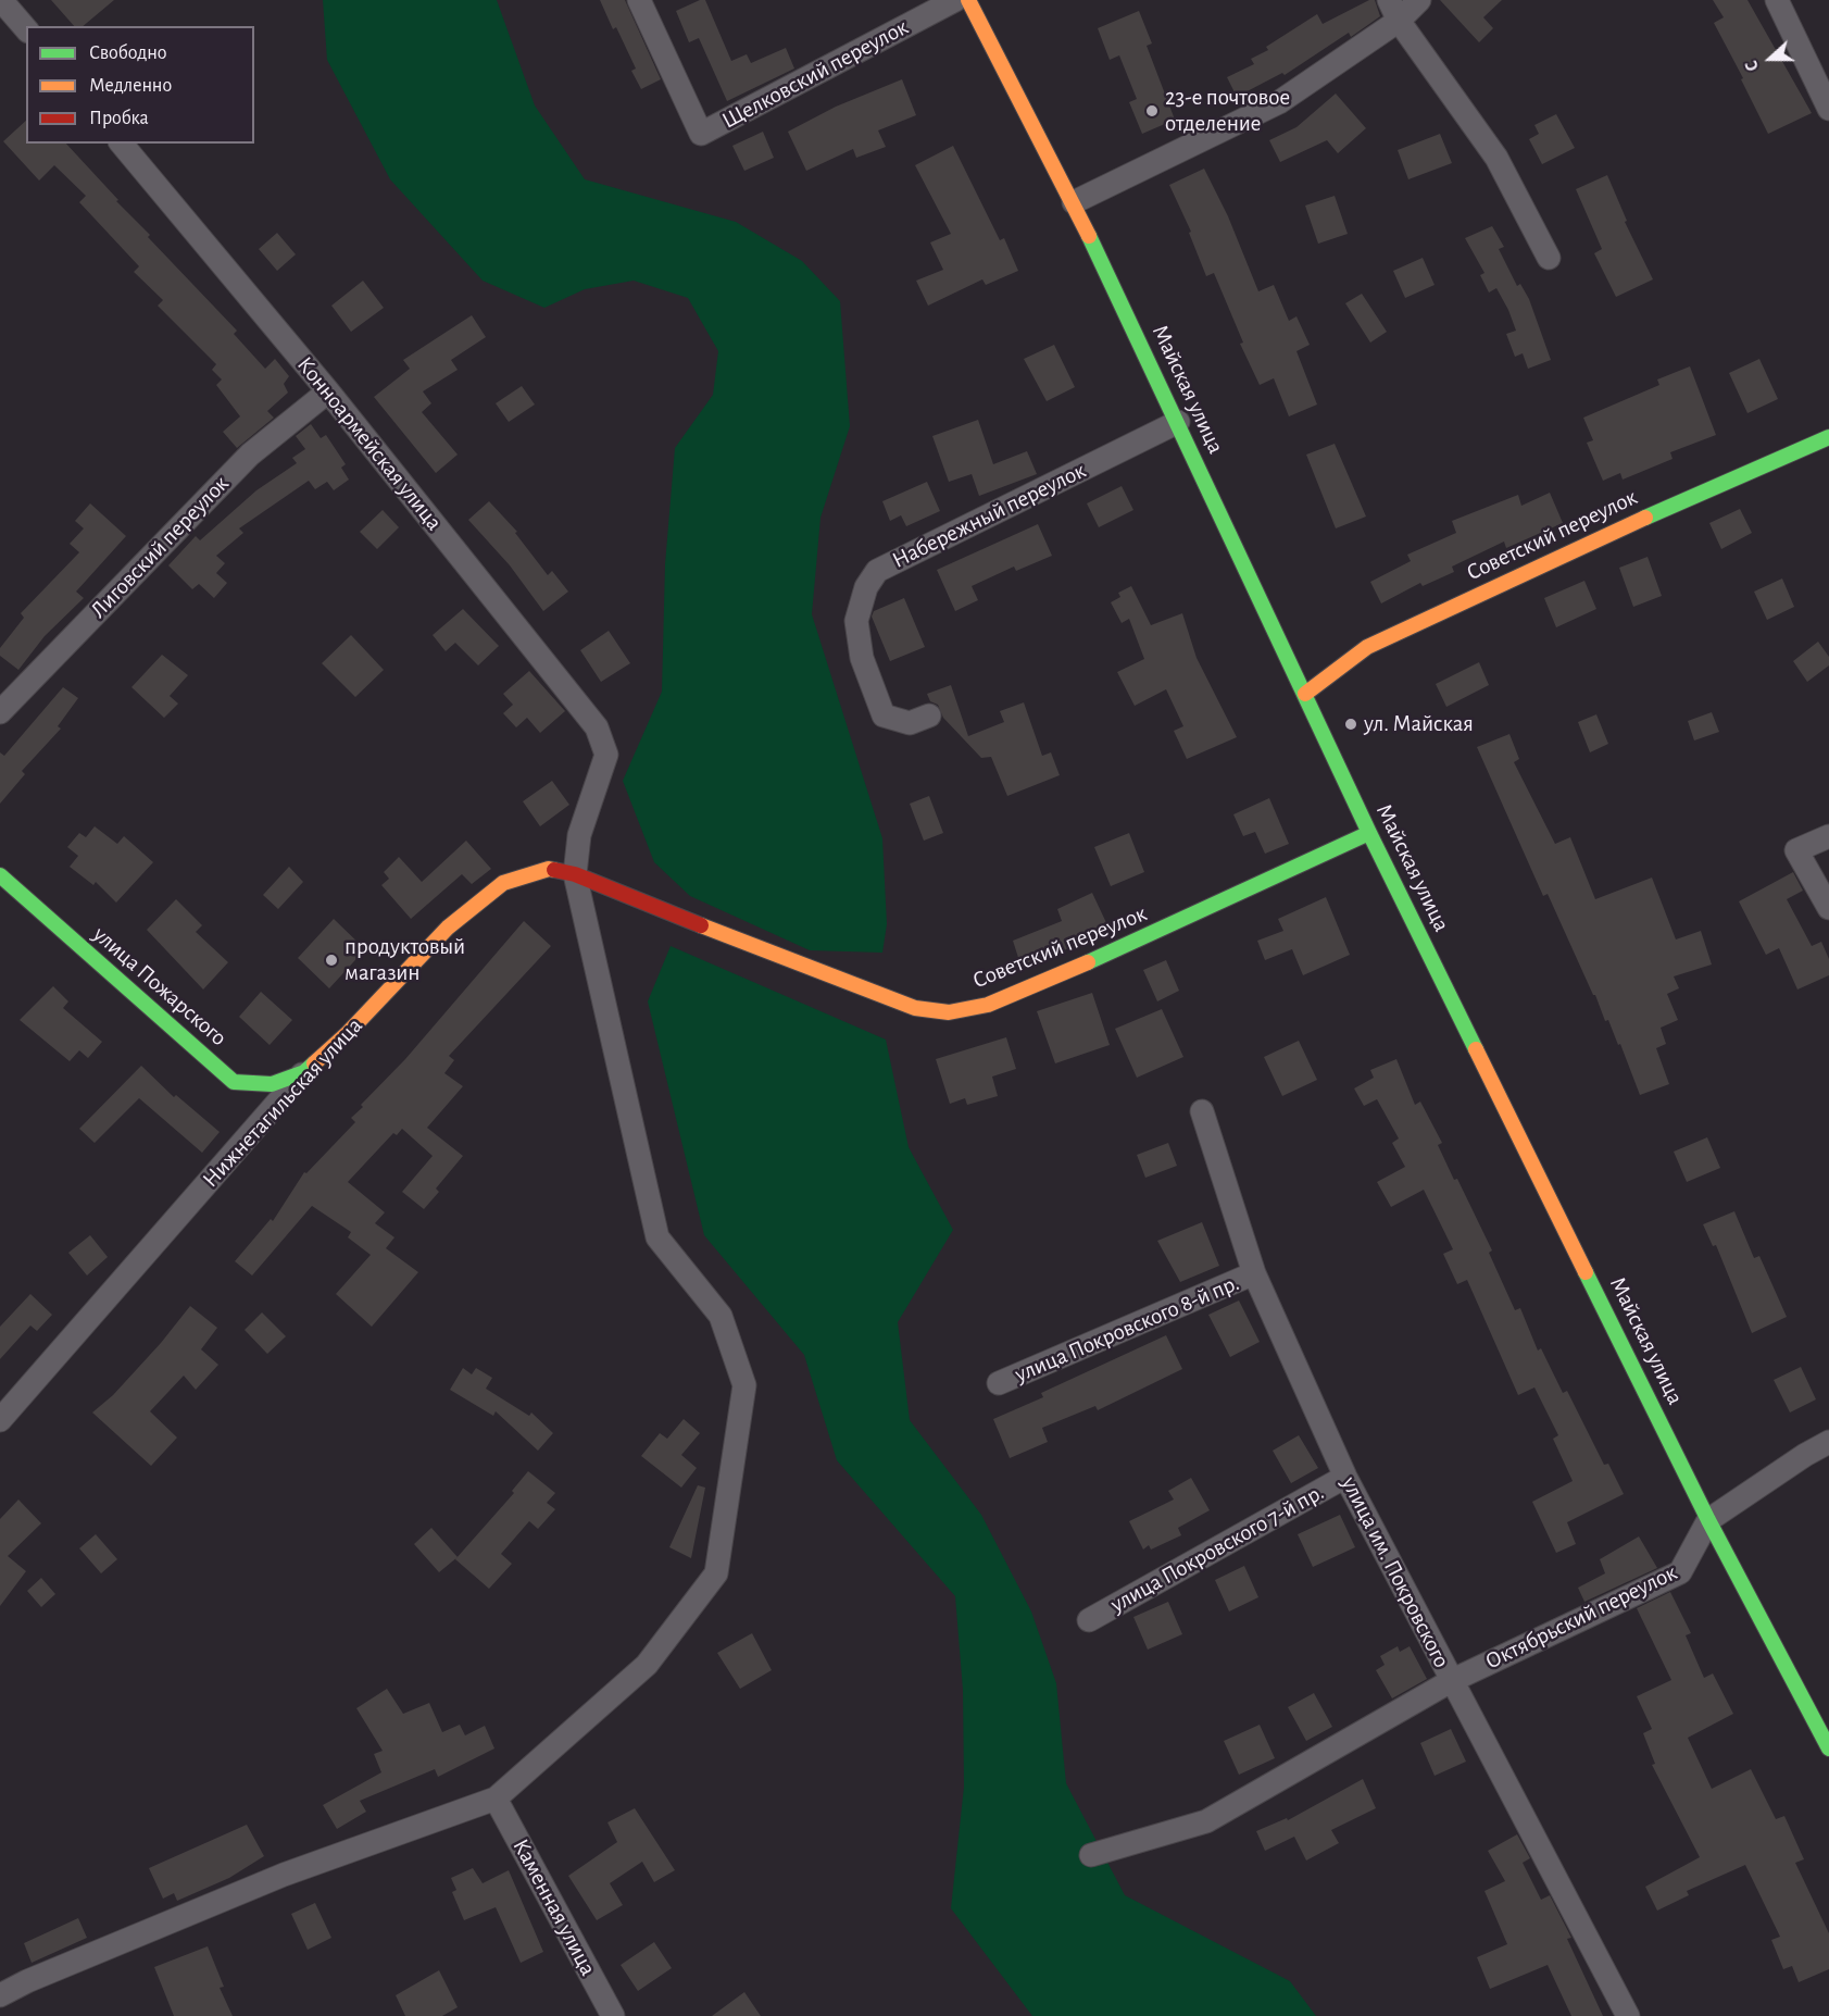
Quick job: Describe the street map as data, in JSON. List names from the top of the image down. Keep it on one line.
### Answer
{"streets":{"street":["Щелковский переулок","Майская улица","Конноармейская улица","Набережный переулок","Советский переулок","Лиговский переулок","улица Пожарского","Нижнетагильская улица","улица Покровского 8-й пр.","улица Покровского 7-й пр.","улица им. Покровского","Октябрьский переулок","Каменная улица"]},"crossings":[["Майская улица","Набережный переулок"],["Майская улица","Советский переулок"],["Майская улица","Октябрьский переулок"],["Конноармейская улица","Советский переулок"],["Конноармейская улица","Лиговский переулок"],["Конноармейская улица","Нижнетагильская улица"],["Советский переулок","Нижнетагильская улица"],["улица Пожарского","Нижнетагильская улица"],["улица Покровского 8-й пр.","улица им. Покровского"],["улица Покровского 7-й пр.","улица им. Покровского"],["улица им. Покровского","Октябрьский переулок"]],"places":["23-е почтовое отделение","ул. Майская","продуктовый магазин"],"legend":["Свободно","Медленно","Пробка"],"north":"left"}
